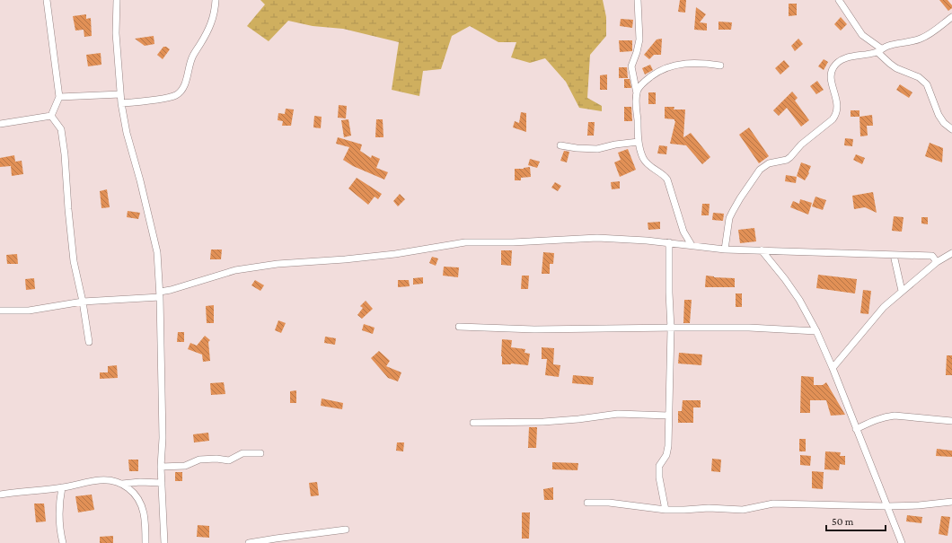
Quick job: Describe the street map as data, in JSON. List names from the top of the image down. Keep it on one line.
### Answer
{"scale_bar":"50 m"}
